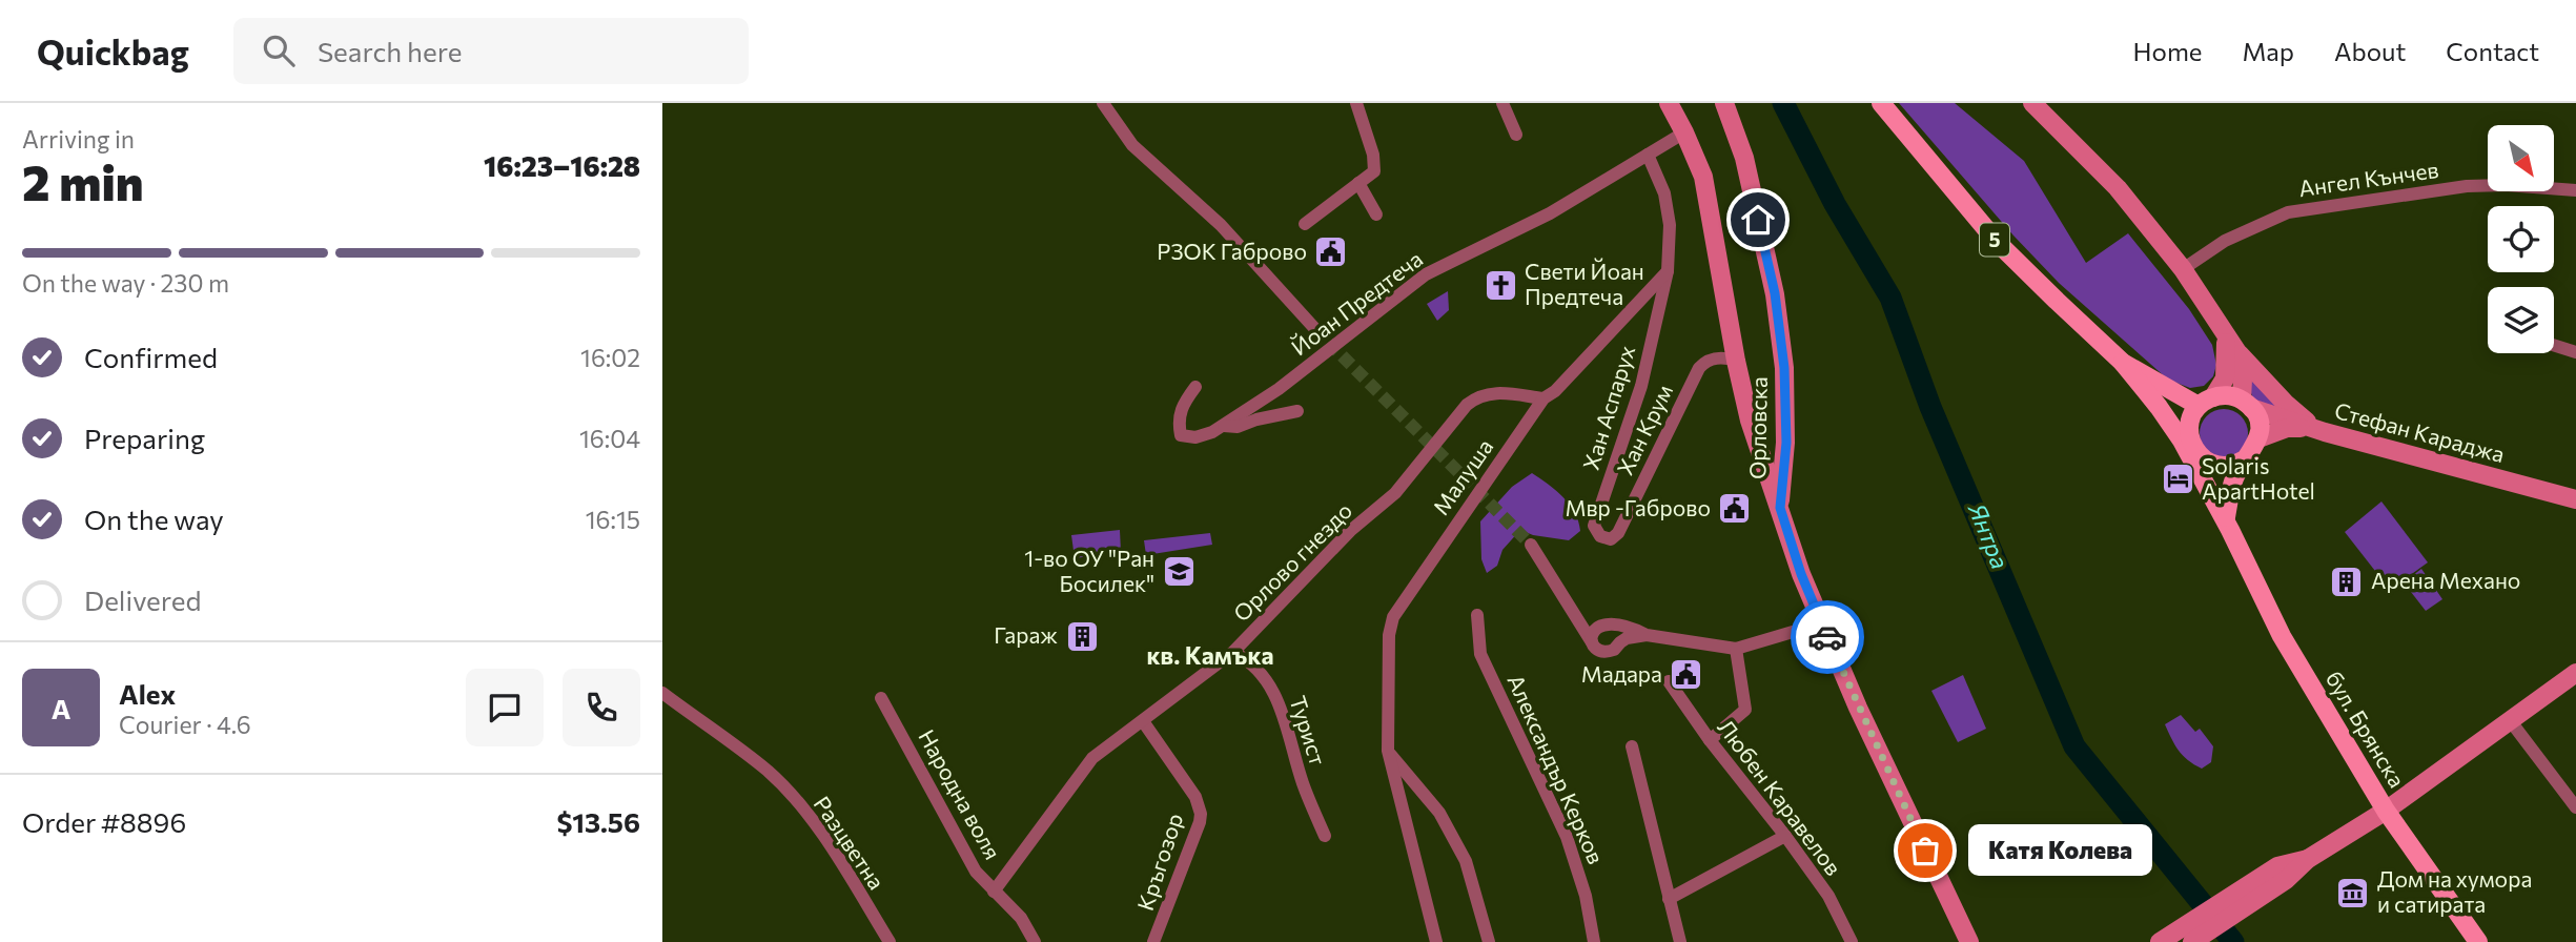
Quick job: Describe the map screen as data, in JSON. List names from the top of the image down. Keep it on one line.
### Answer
{"streets":{"main road":["5","бул. Брянска"],"street":["Ангел Кънчев","Йоан Предтеча","Хан Аспарух","Орловска","Хан Крум","Стефан Караджа","Малуша","Орлово гнездо","Турист","Александър Керков","Народна воля","Любен Каравелов","Разцветна","Кръгозор"]},"crossings":[["5","Стефан Караджа"],["5","бул. Брянска"],["Йоан Предтеча","Хан Аспарух"],["Хан Аспарух","Хан Крум"],["Хан Аспарух","Малуша"],["Малуша","Орлово гнездо"],["Орлово гнездо","Турист"],["Орлово гнездо","Народна воля"],["Орлово гнездо","Кръгозор"]],"districts":["кв. Камъка"],"water":["Янтра"],"places":{"public building":["РЗОК Габрово","Мвр -Габрово","Мадара"],"church":["Свети Йоан Предтеча"],"hotel":["Solaris ApartHotel"],"school or university":["1-во ОУ \"Ран Босилек\""],"building":["Арена Механо","Гараж"],"other":["Катя Колева"],"museum":["Дом на хумора и сатирата"]},"north":"bottom right","page":{"header":"Quickbag","search":"Search here","nav":["Home","Map","About","Contact"],"heading":["2 min","Arriving in","16:23–16:28"],"panel":["Alex","Courier · 4.6","Order #8896","$13.56"],"bar":"On the way · 230 m","list":[["Confirmed","16:02"],["Preparing","16:04"],["On the way","16:15"],"Delivered"],"round":"A","bubble":"Катя Колева"}}
